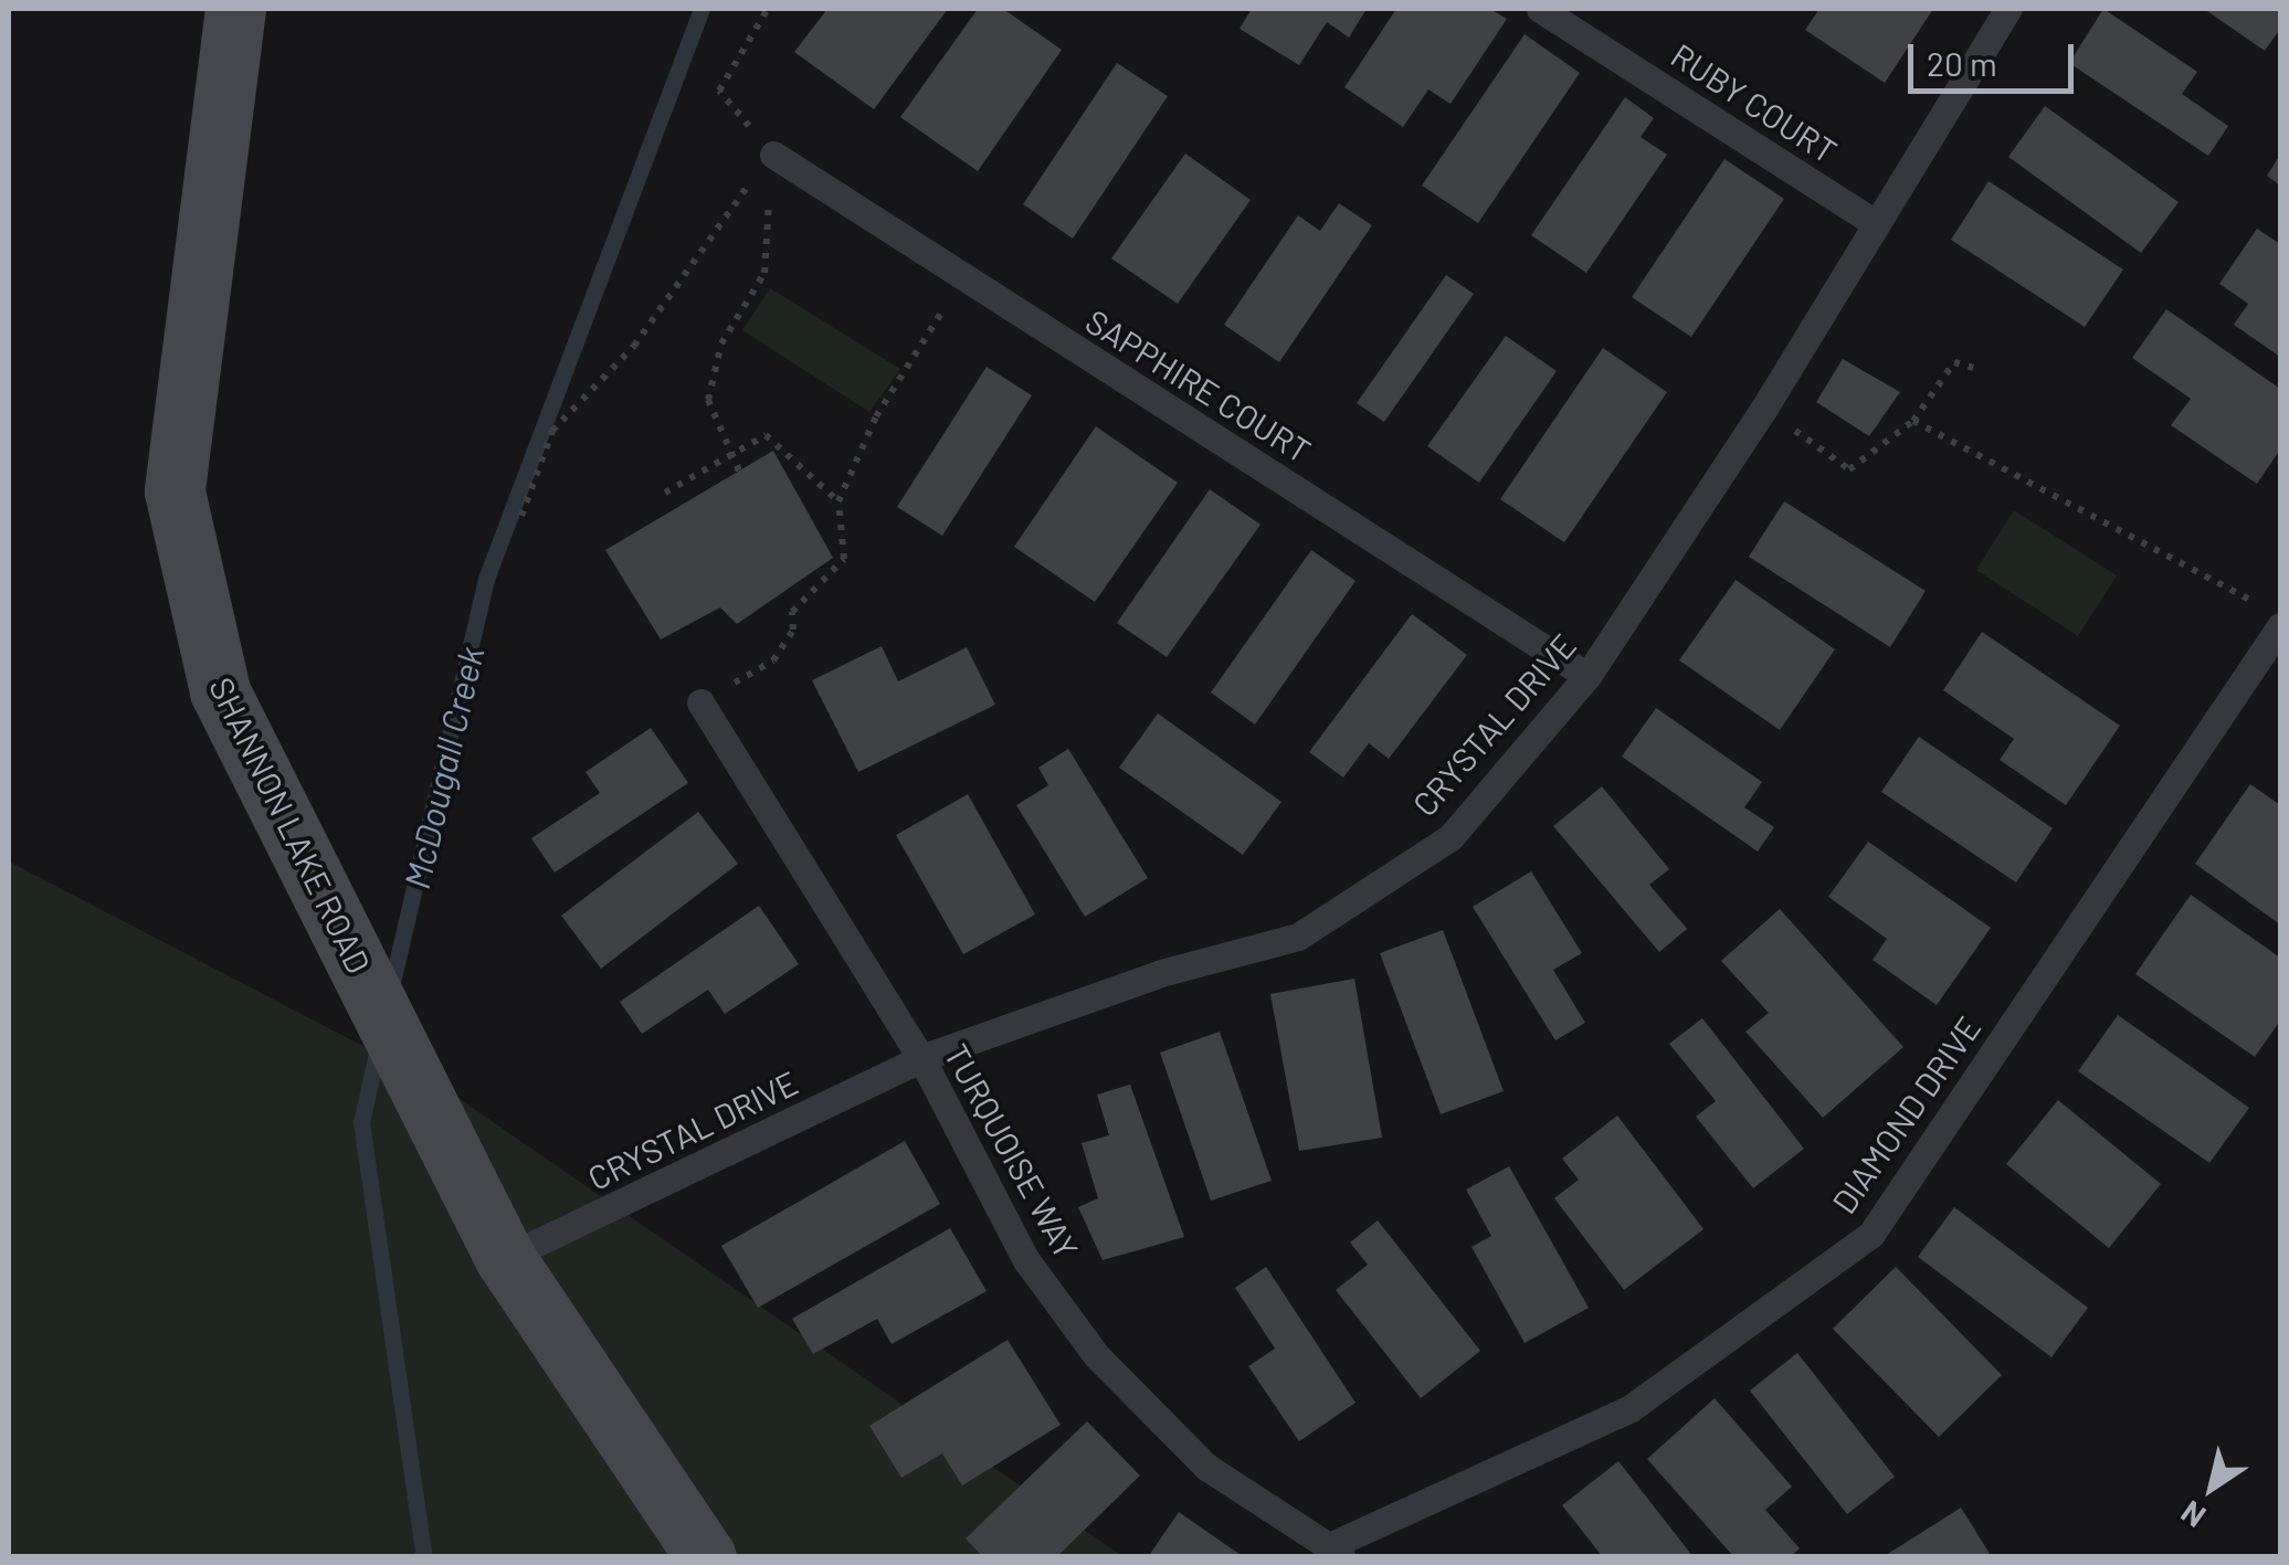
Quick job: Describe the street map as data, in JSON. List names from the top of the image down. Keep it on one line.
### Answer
{"streets":{"main road":["SHANNON LAKE ROAD"],"lane":["RUBY COURT","SAPPHIRE COURT","CRYSTAL DRIVE","DIAMOND DRIVE","TURQUOISE WAY"]},"crossings":[["RUBY COURT","CRYSTAL DRIVE"],["SAPPHIRE COURT","CRYSTAL DRIVE"],["CRYSTAL DRIVE","SHANNON LAKE ROAD"],["CRYSTAL DRIVE","TURQUOISE WAY"],["DIAMOND DRIVE","TURQUOISE WAY"]],"water":["McDougall Creek"],"scale_bar":"20 m","north":"bottom left"}
